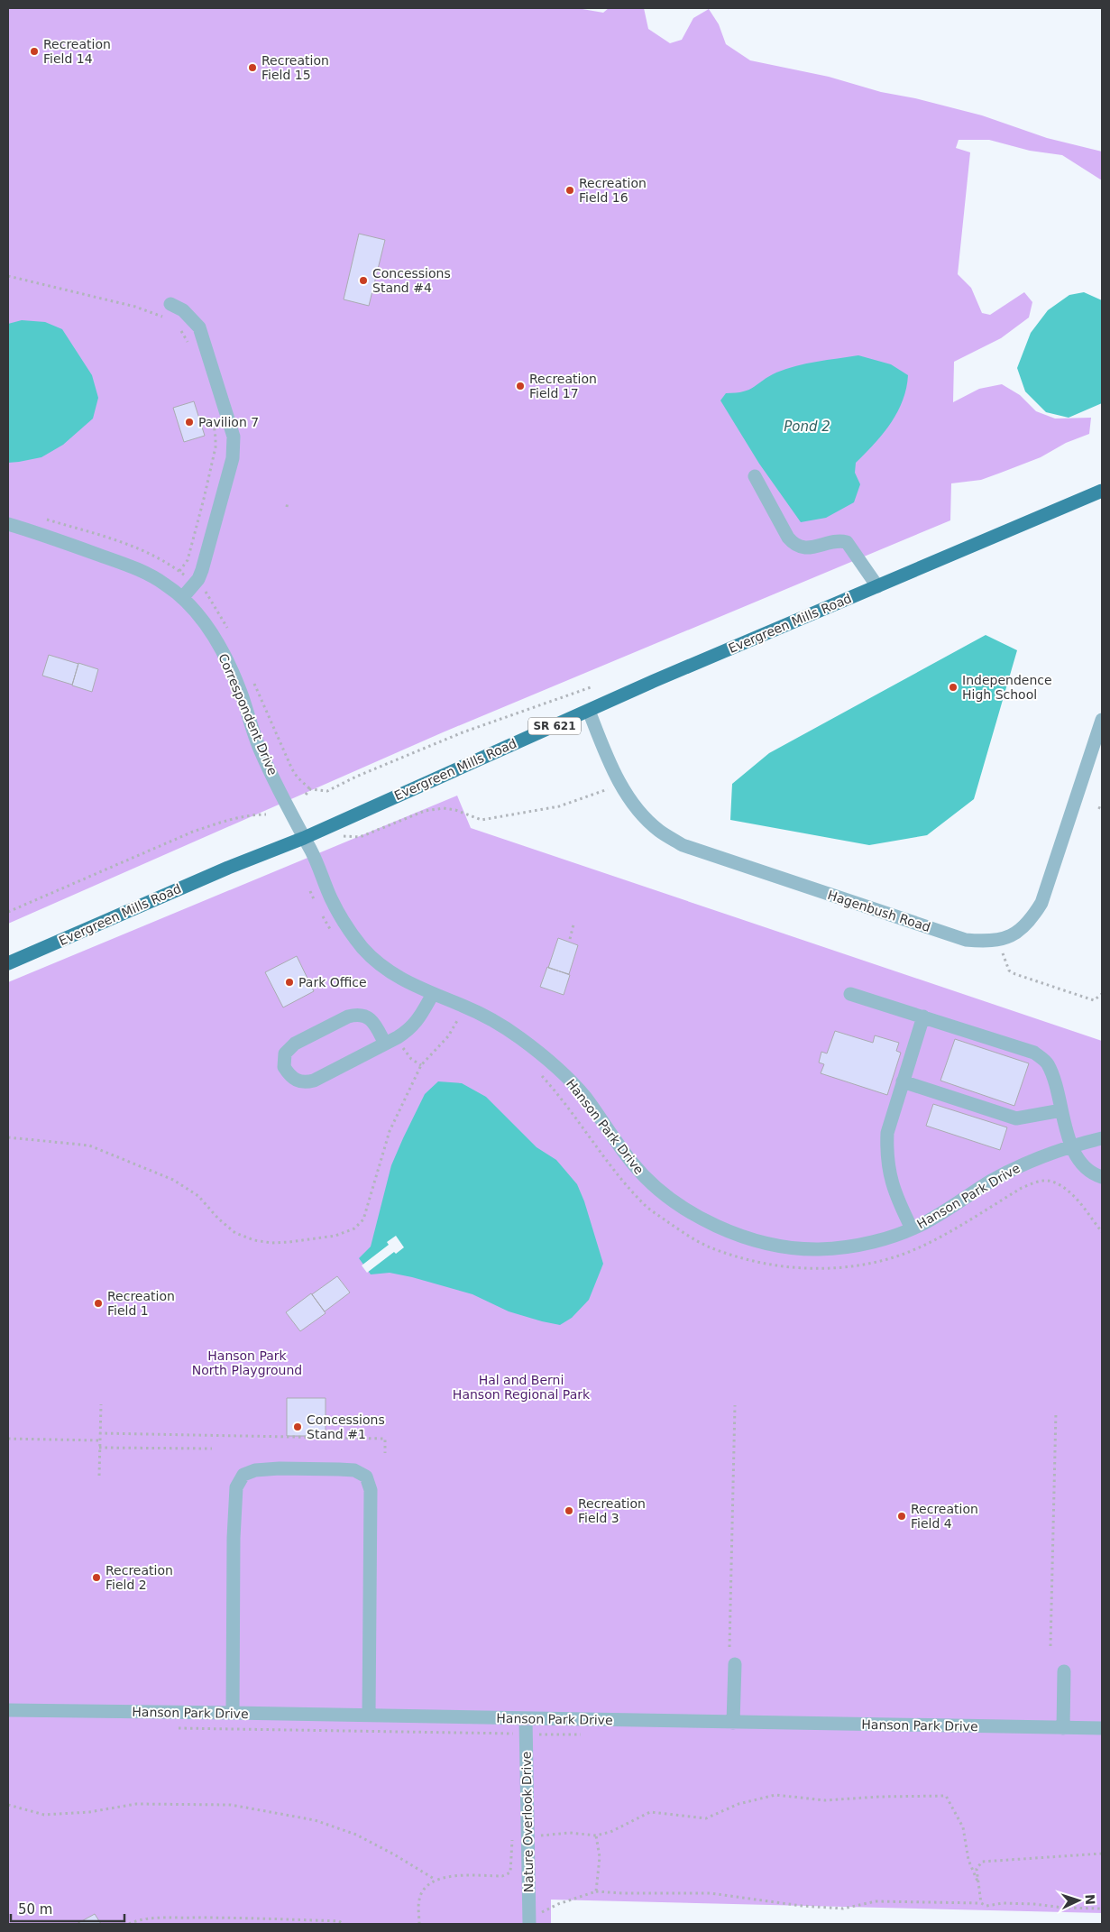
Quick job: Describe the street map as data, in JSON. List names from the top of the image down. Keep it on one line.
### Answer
{"streets":{"main road":["Evergreen Mills Road","SR 621"],"street":["Correspondent Drive","Hagenbush Road","Hanson Park Drive","Nature Overlook Drive"]},"crossings":[["Evergreen Mills Road","Correspondent Drive"],["Evergreen Mills Road","Hagenbush Road"],["Evergreen Mills Road","Hanson Park Drive"],["Correspondent Drive","Hanson Park Drive"],["Hanson Park Drive","Nature Overlook Drive"]],"water":["Pond 2"],"parks":["Hanson Park North Playground","Hal and Berni Hanson Regional Park"],"places":["Recreation Field 14","Recreation Field 15","Recreation Field 16","Concessions Stand #4","Recreation Field 17","Pavilion 7","Independence High School","Park Office","Recreation Field 1","Concessions Stand #1","Recreation Field 3","Recreation Field 4","Recreation Field 2"],"scale_bar":"50 m","north":"right"}
